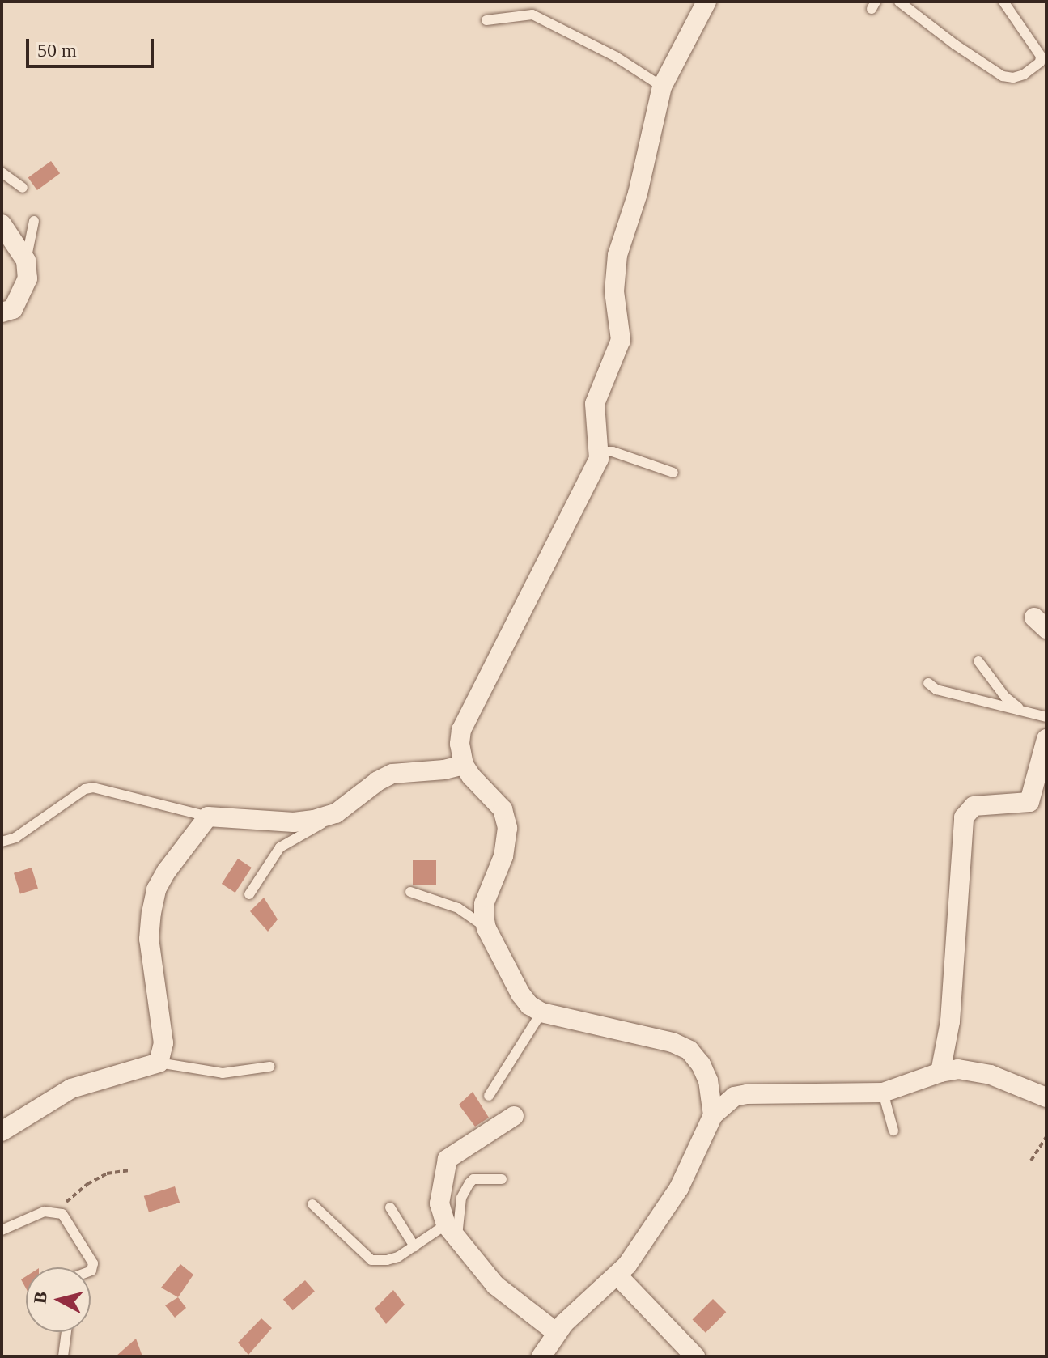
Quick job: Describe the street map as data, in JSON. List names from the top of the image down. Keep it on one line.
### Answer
{"scale_bar":"50 m","north":"left"}
